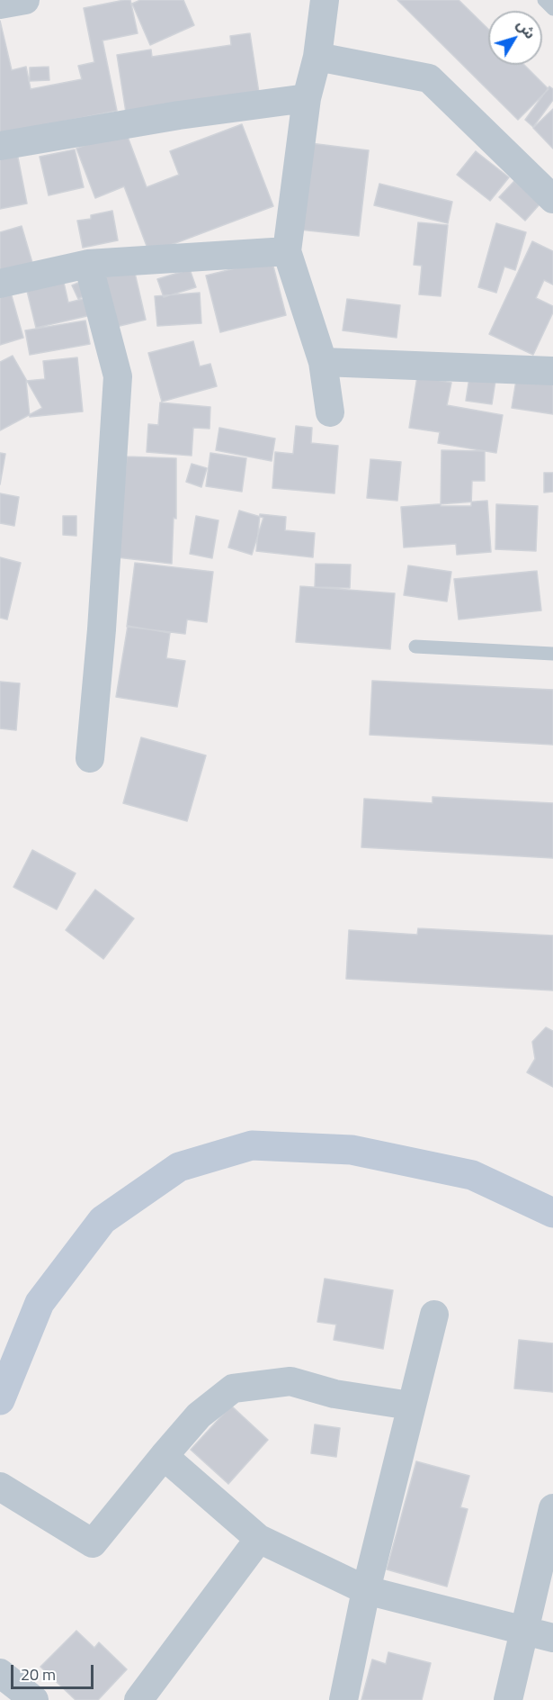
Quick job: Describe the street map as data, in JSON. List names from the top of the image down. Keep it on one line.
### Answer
{"scale_bar":"20 m","north":"top right"}
